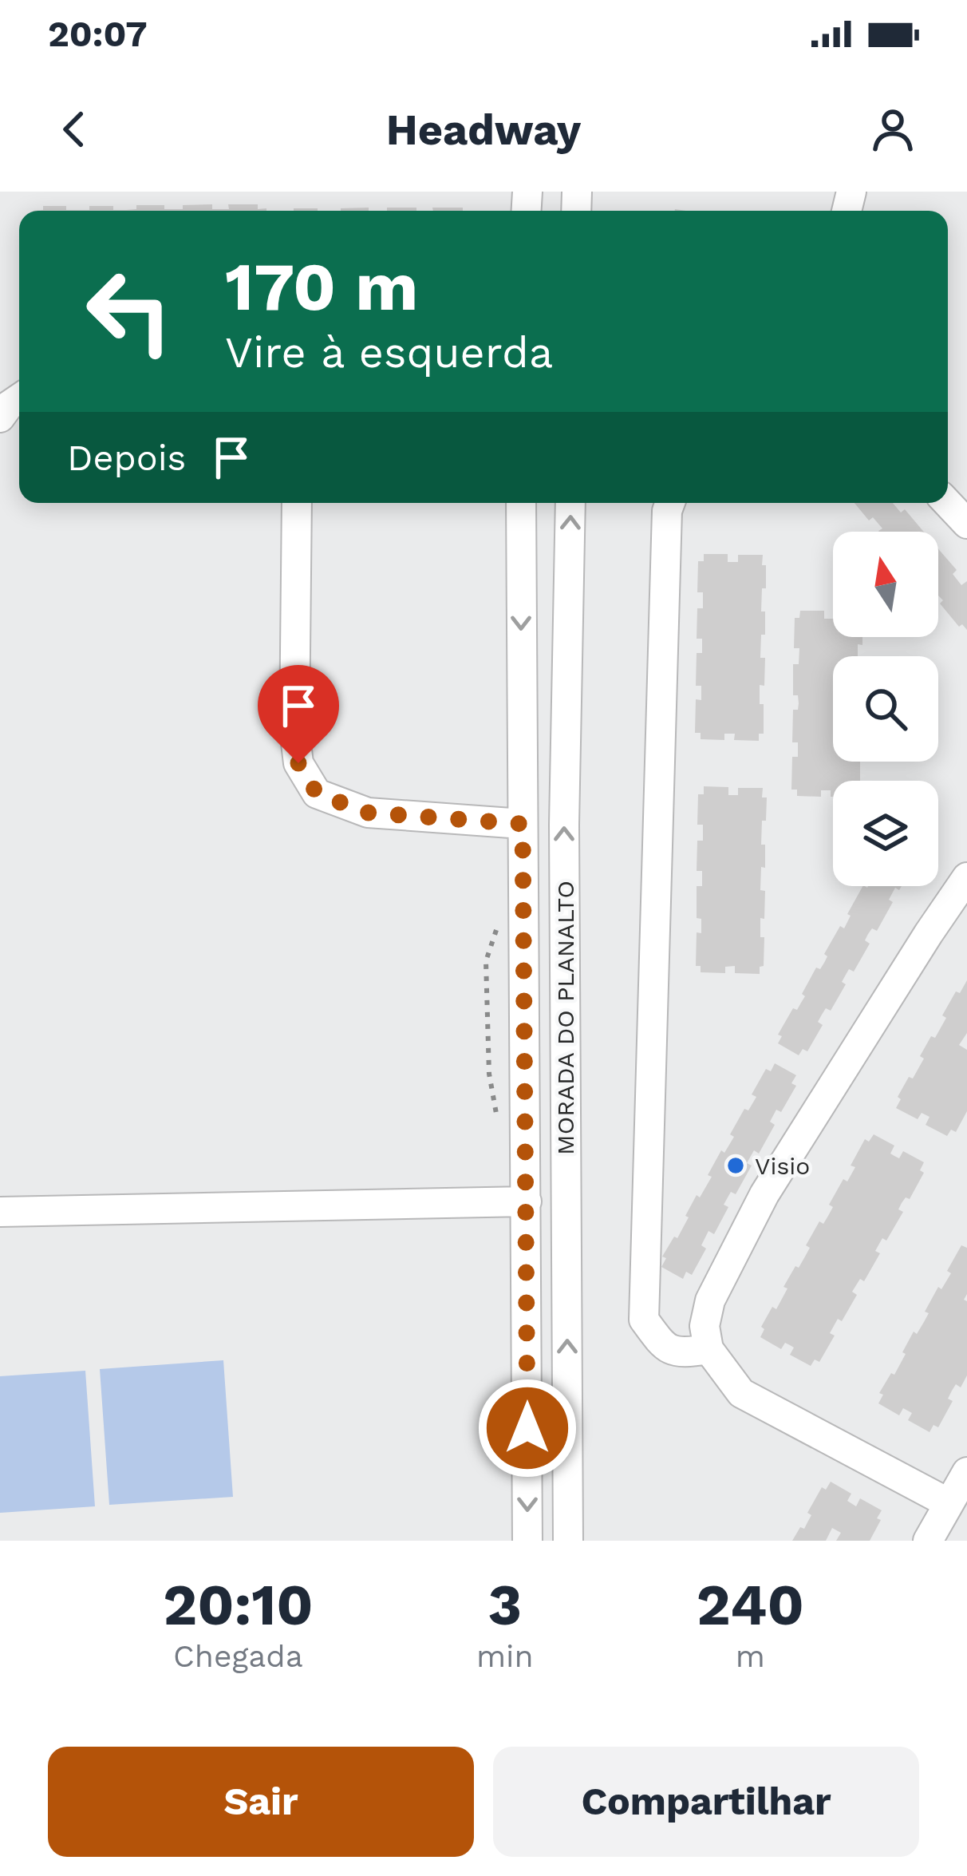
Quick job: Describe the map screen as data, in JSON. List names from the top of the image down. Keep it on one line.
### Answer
{"streets":{"street":["MORADA DO PLANALTO"]},"places":["Visio"],"north":"top","page":{"status":"20:07","header":"Headway","turn":["170 m","Vire à esquerda"],"then":"Depois","eta":["20:10","Chegada","3","min","240","m"],"buttons":["Sair","Compartilhar"]}}
